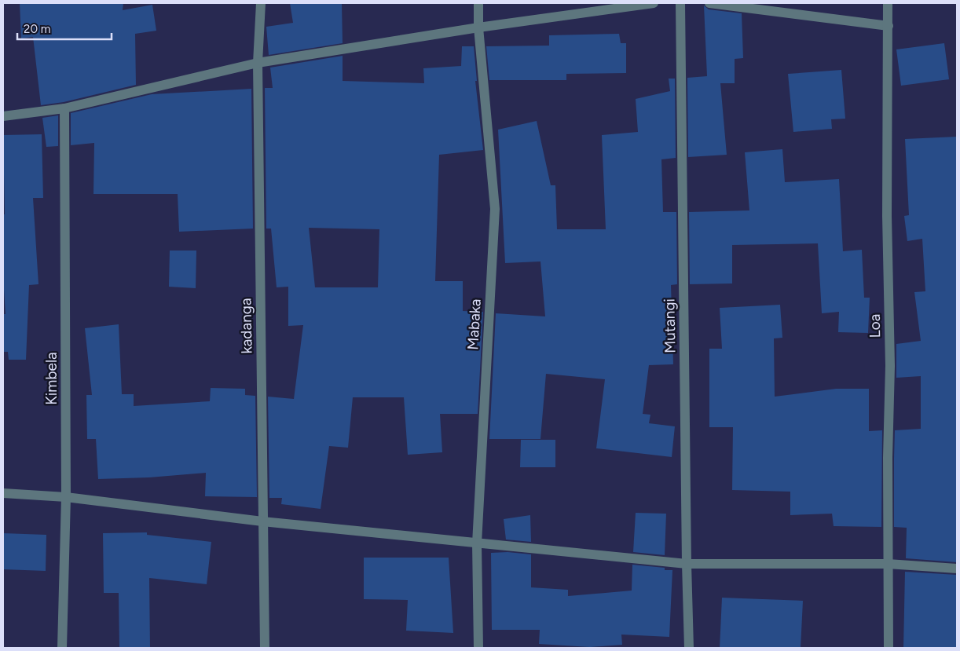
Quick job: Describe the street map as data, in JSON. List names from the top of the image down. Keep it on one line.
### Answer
{"streets":{"street":["Mabaka","kadanga","Mutangi","Loa","Kimbela"]},"scale_bar":"20 m"}
